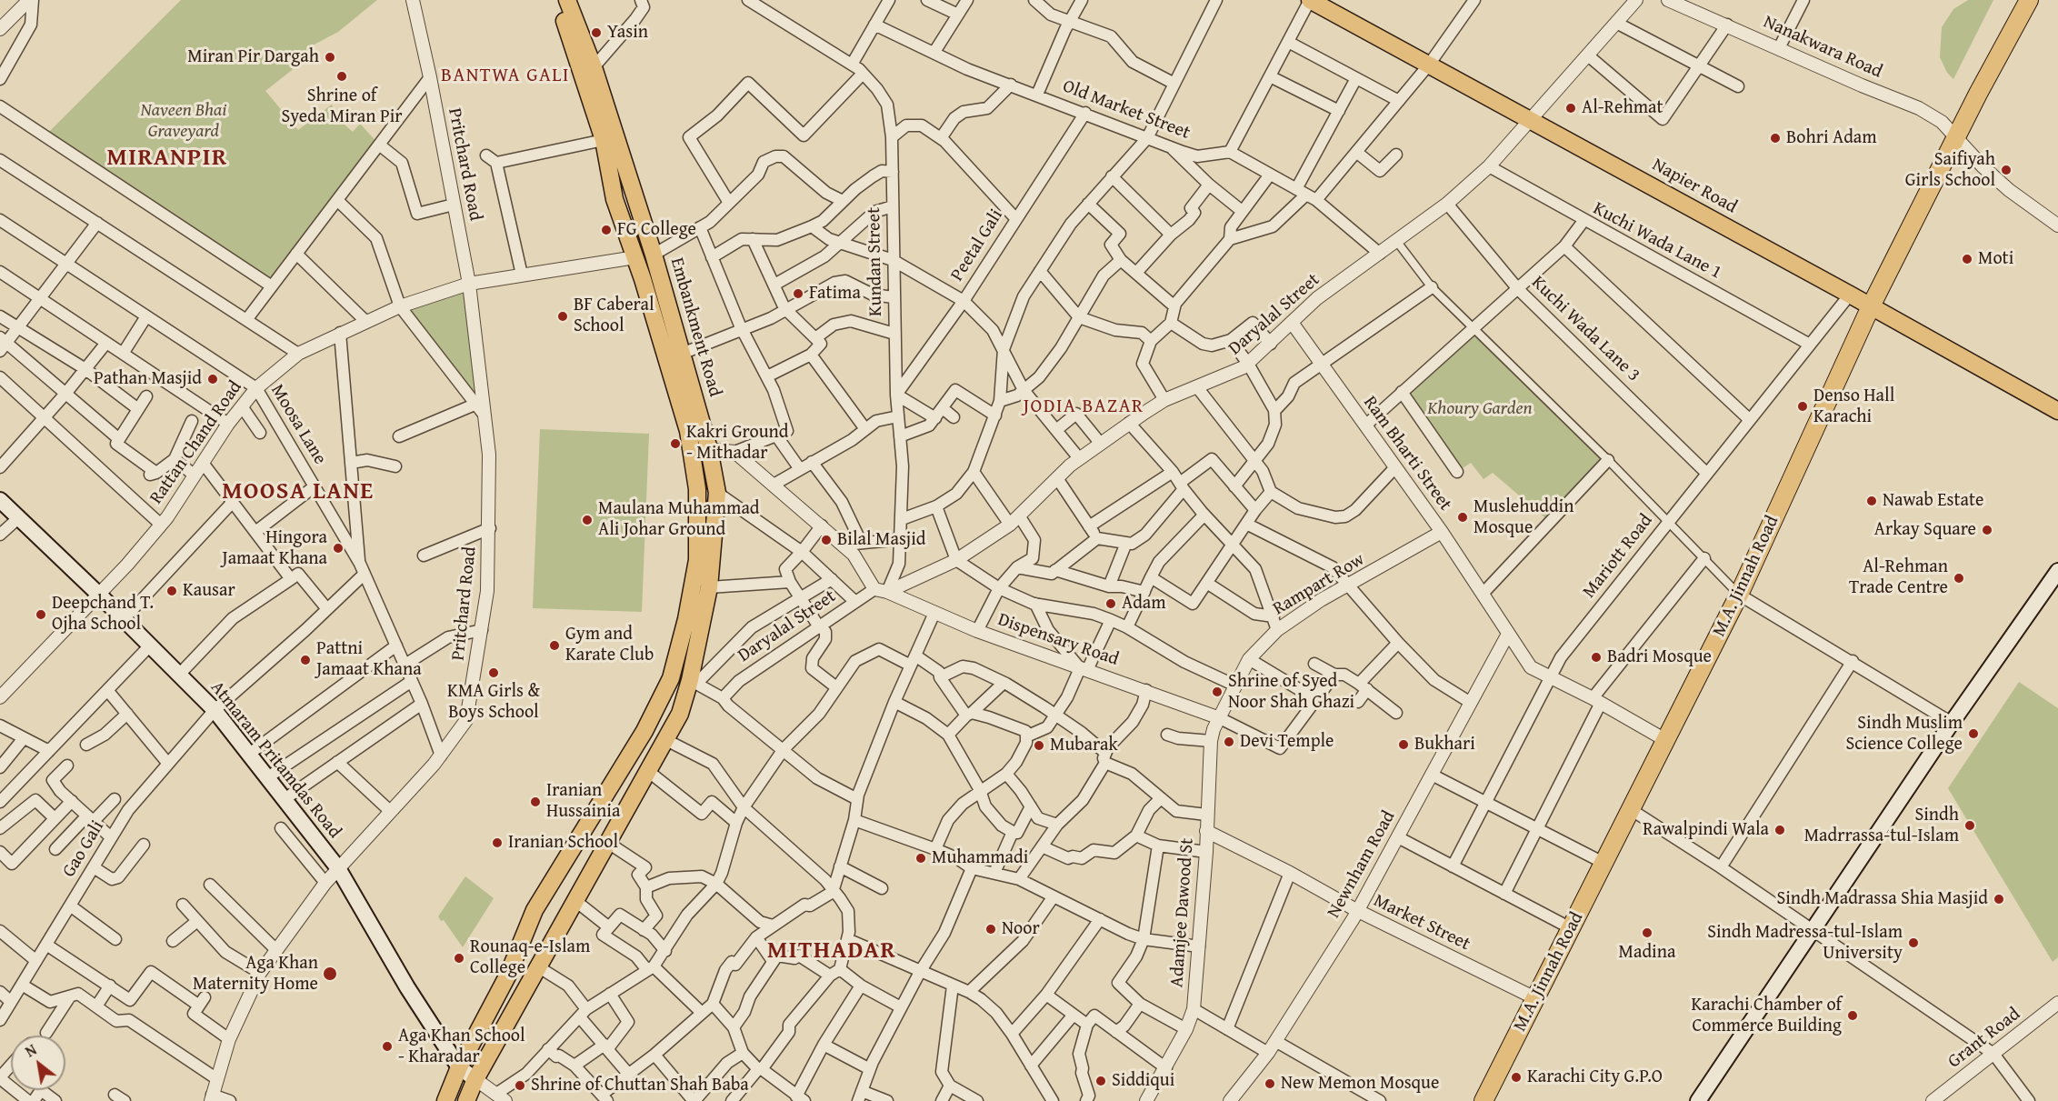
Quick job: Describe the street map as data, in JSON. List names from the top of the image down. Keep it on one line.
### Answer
{"streets":{"highway":["M.A. Jinnah Road"],"main road":["Napier Road","Embankment Road","Atmaram Pritamdas Road"],"street":["Nanakwara Road","Old Market Street","Pritchard Road","Kuchi Wada Lane 1","Peetal Gali","Kundan Street","Daryalal Street","Kuchi Wada Lane 3","Moosa Lane","Rattan Chand Road","Ram Bharti Street","Mariott Road","Rampart Row","Dispensary Road","Gao Gali","Newnham Road","Adamjee Dawood St","Market Street","Grant Road"]},"crossings":[["Nanakwara Road","M.A. Jinnah Road"],["Old Market Street","Peetal Gali"],["Pritchard Road","Moosa Lane"],["Pritchard Road","Rattan Chand Road"],["Pritchard Road","Atmaram Pritamdas Road"],["Napier Road","Daryalal Street"],["Napier Road","Mariott Road"],["Napier Road","M.A. Jinnah Road"],["Kuchi Wada Lane 1","Daryalal Street"],["Kuchi Wada Lane 1","Mariott Road"],["Peetal Gali","Kundan Street"],["Kundan Street","Daryalal Street"],["Kundan Street","Dispensary Road"],["Daryalal Street","Kuchi Wada Lane 3"],["Daryalal Street","Ram Bharti Street"],["Daryalal Street","Dispensary Road"],["Embankment Road","Rattan Chand Road"],["Embankment Road","Atmaram Pritamdas Road"],["Kuchi Wada Lane 3","Mariott Road"],["Moosa Lane","Rattan Chand Road"],["Moosa Lane","Gao Gali"],["Rattan Chand Road","Atmaram Pritamdas Road"],["Ram Bharti Street","Mariott Road"],["Ram Bharti Street","M.A. Jinnah Road"],["Ram Bharti Street","Rampart Row"],["Ram Bharti Street","Newnham Road"],["M.A. Jinnah Road","Market Street"],["Rampart Row","Dispensary Road"],["Rampart Row","Adamjee Dawood St"],["Dispensary Road","Adamjee Dawood St"],["Atmaram Pritamdas Road","Gao Gali"],["Newnham Road","Market Street"],["Adamjee Dawood St","Market Street"]],"districts":["BANTWA GALI","MIRANPIR","JODIA BAZAR","MOOSA LANE","MITHADAR"],"parks":["Naveen Bhai Graveyard","Khoury Garden"],"places":["Yasin","Miran Pir Dargah","Shrine of Syeda Miran Pir","Al-Rehmat","Bohri Adam","Saifiyah Girls School","FG College","Moti","Fatima","BF Caberal School","Pathan Masjid","Denso Hall Karachi","Kakri Ground - Mithadar","Nawab Estate","Muslehuddin Mosque","Maulana Muhammad Ali Johar Ground","Arkay Square","Bilal Masjid","Hingora Jamaat Khana","Al-Rehman Trade Centre","Kausar","Adam","Deepchand T. Ojha School","Gym and Karate Club","Badri Mosque","Pattni Jamaat Khana","KMA Girls & Boys School","Shrine of Syed Noor Shah Ghazi","Sindh Muslim Science College","Devi Temple","Bukhari","Mubarak","Iranian Hussainia","Sindh Madrrassa-tul-Islam","Rawalpindi Wala","Iranian School","Muhammadi","Sindh Madrassa Shia Masjid","Noor","Madina","Sindh Madressa-tul-Islam University","Rounaq-e-Islam College","Aga Khan Maternity Home","Karachi Chamber of Commerce Building","Aga Khan School - Kharadar","Karachi City G.P.O","Siddiqui","New Memon Mosque","Shrine of Chuttan Shah Baba"],"north":"top left"}
